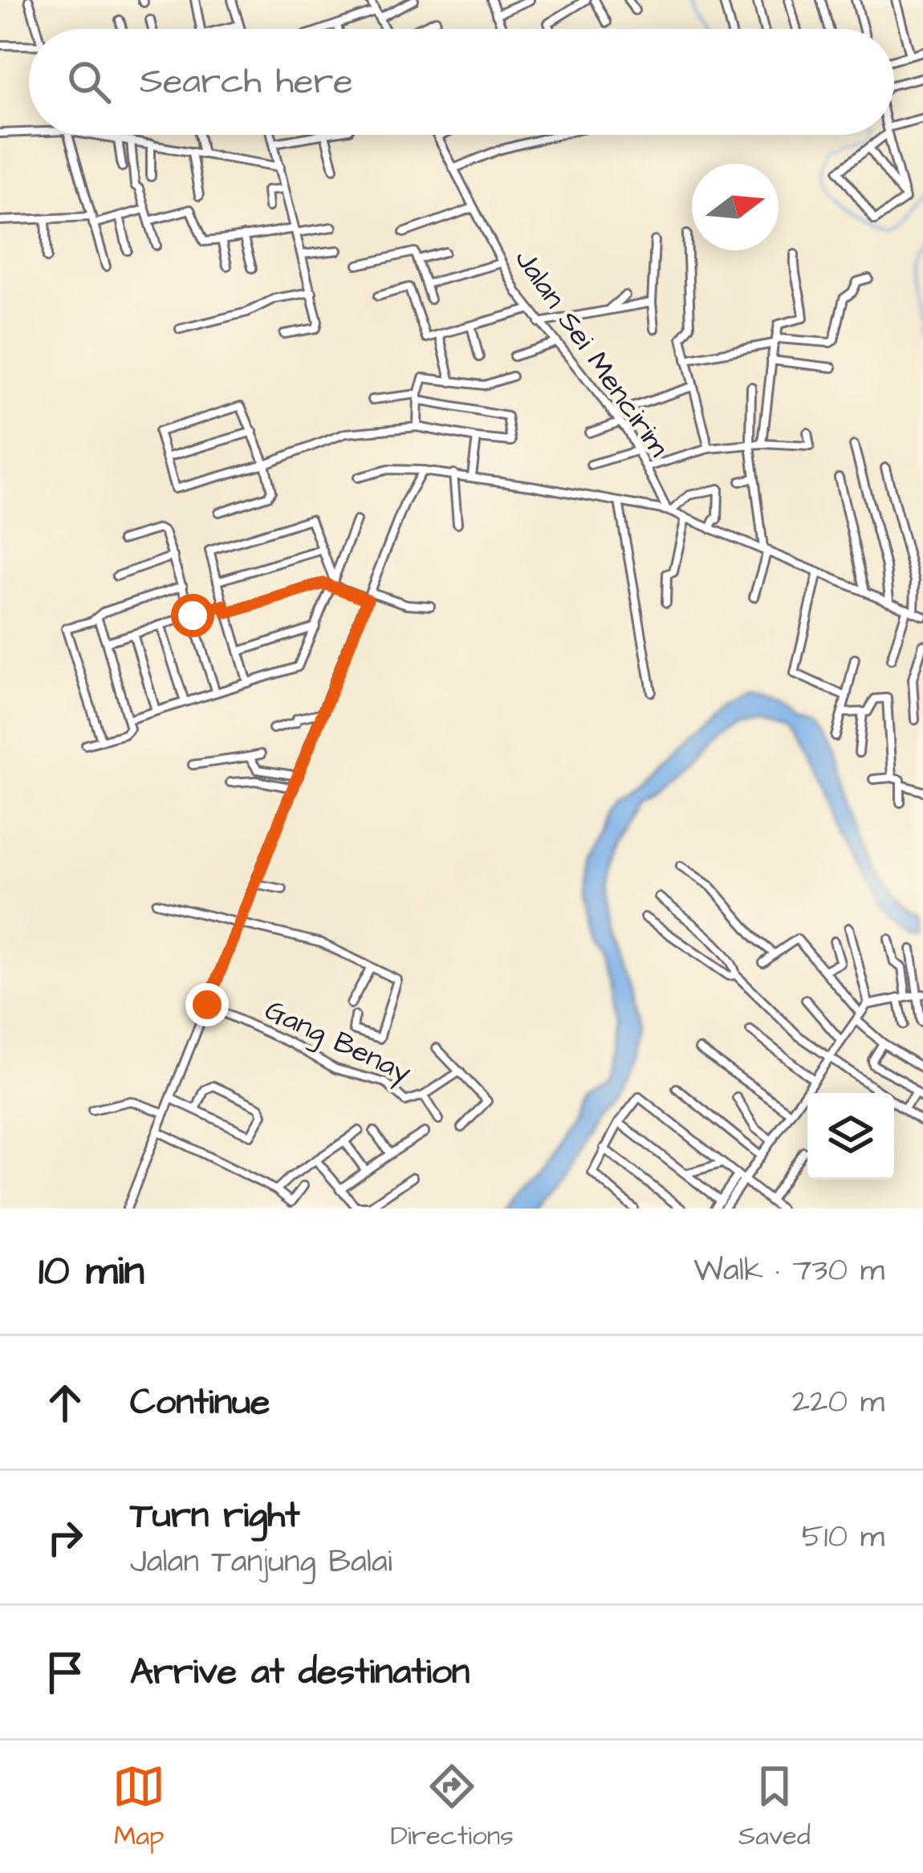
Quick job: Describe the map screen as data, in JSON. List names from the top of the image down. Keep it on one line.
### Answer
{"streets":{"street":["Jalan Sei Mencirim","Gang Benay"]},"north":"right","page":{"search":"Search here","heading":["10 min","Walk · 730 m"],"list":[["Continue","220 m"],["Turn right","Jalan Tanjung Balai","510 m"],"Arrive at destination"],"nav":["Map","Directions","Saved"]}}
